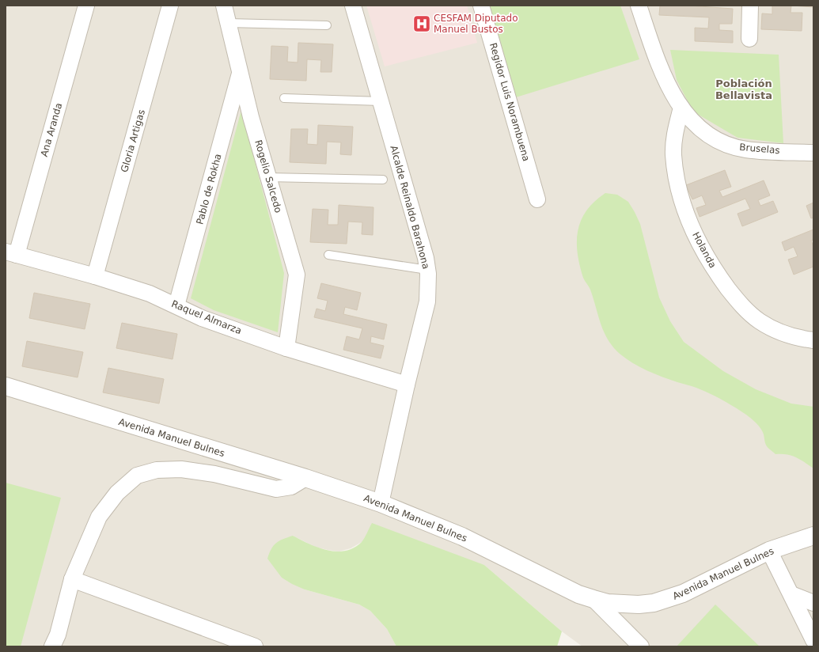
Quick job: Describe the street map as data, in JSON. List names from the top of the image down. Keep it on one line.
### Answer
{"streets":{"street":["Regidor Luis Norambuena","Ana Aranda","Gloria Artigas","Bruselas","Rogelio Salcedo","Pablo de Rokha","Alcalde Reinaldo Barahona","Holanda","Raquel Almarza","Avenida Manuel Bulnes"]},"crossings":[["Ana Aranda","Raquel Almarza"],["Gloria Artigas","Raquel Almarza"],["Bruselas","Holanda"],["Rogelio Salcedo","Pablo de Rokha"],["Rogelio Salcedo","Raquel Almarza"],["Pablo de Rokha","Raquel Almarza"],["Alcalde Reinaldo Barahona","Raquel Almarza"],["Alcalde Reinaldo Barahona","Avenida Manuel Bulnes"]],"districts":["Población Bellavista"],"places":{"hospital":["CESFAM Diputado Manuel Bustos"]}}
